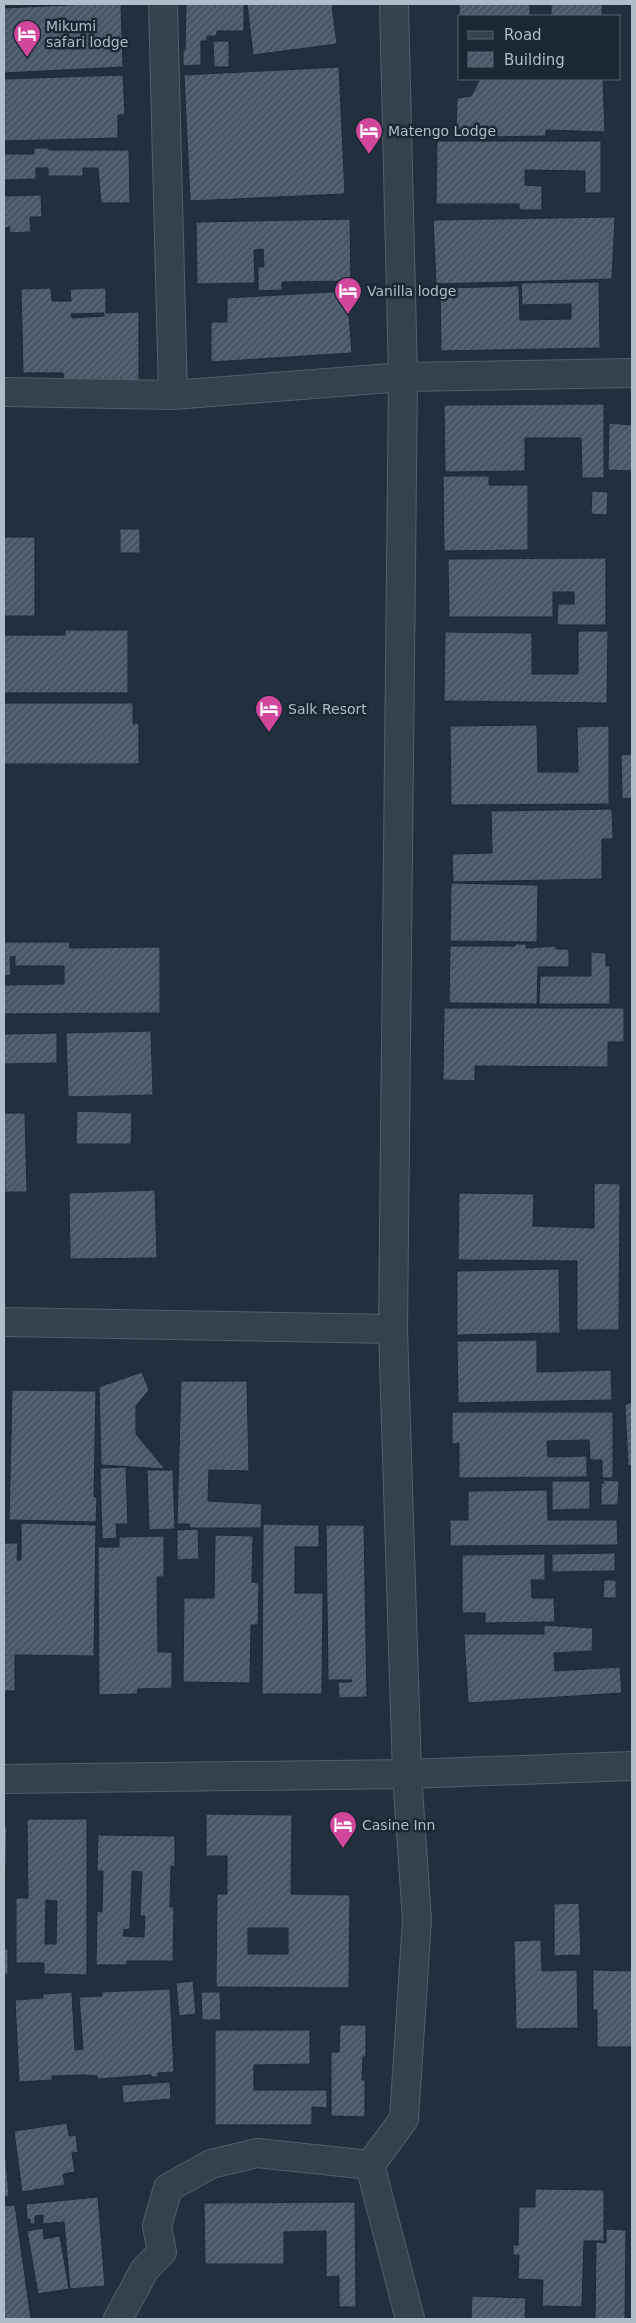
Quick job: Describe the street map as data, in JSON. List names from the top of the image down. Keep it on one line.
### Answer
{"places":{"hotel":["Mikumi safari lodge","Matengo Lodge","Vanilla lodge","Salk Resort","Casine Inn"]},"legend":["Road","Building"]}
